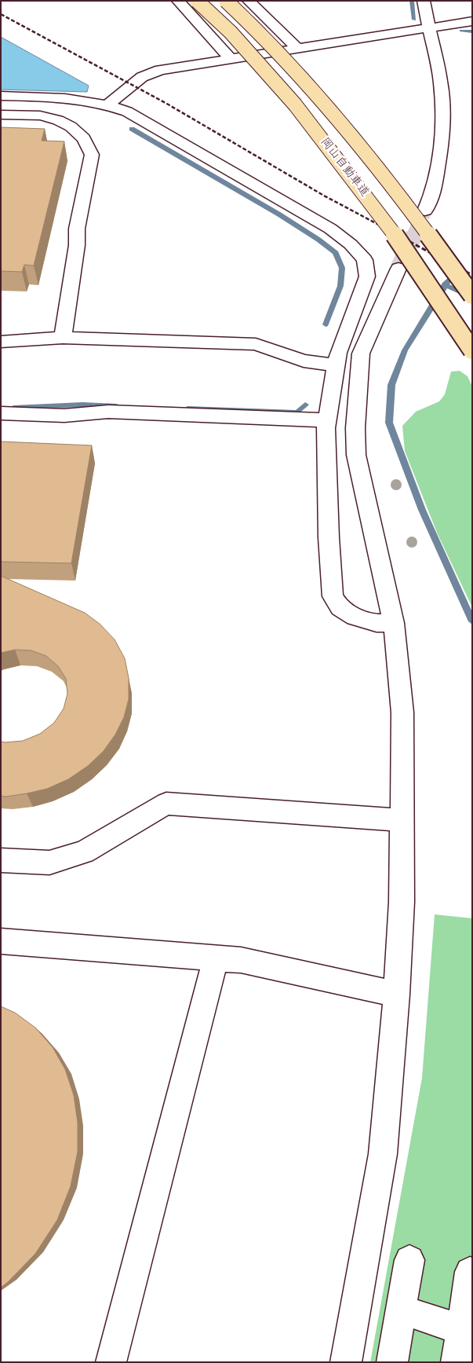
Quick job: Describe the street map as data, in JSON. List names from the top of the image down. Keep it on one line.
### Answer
{"streets":{"highway":["岡山自動車道"]}}
